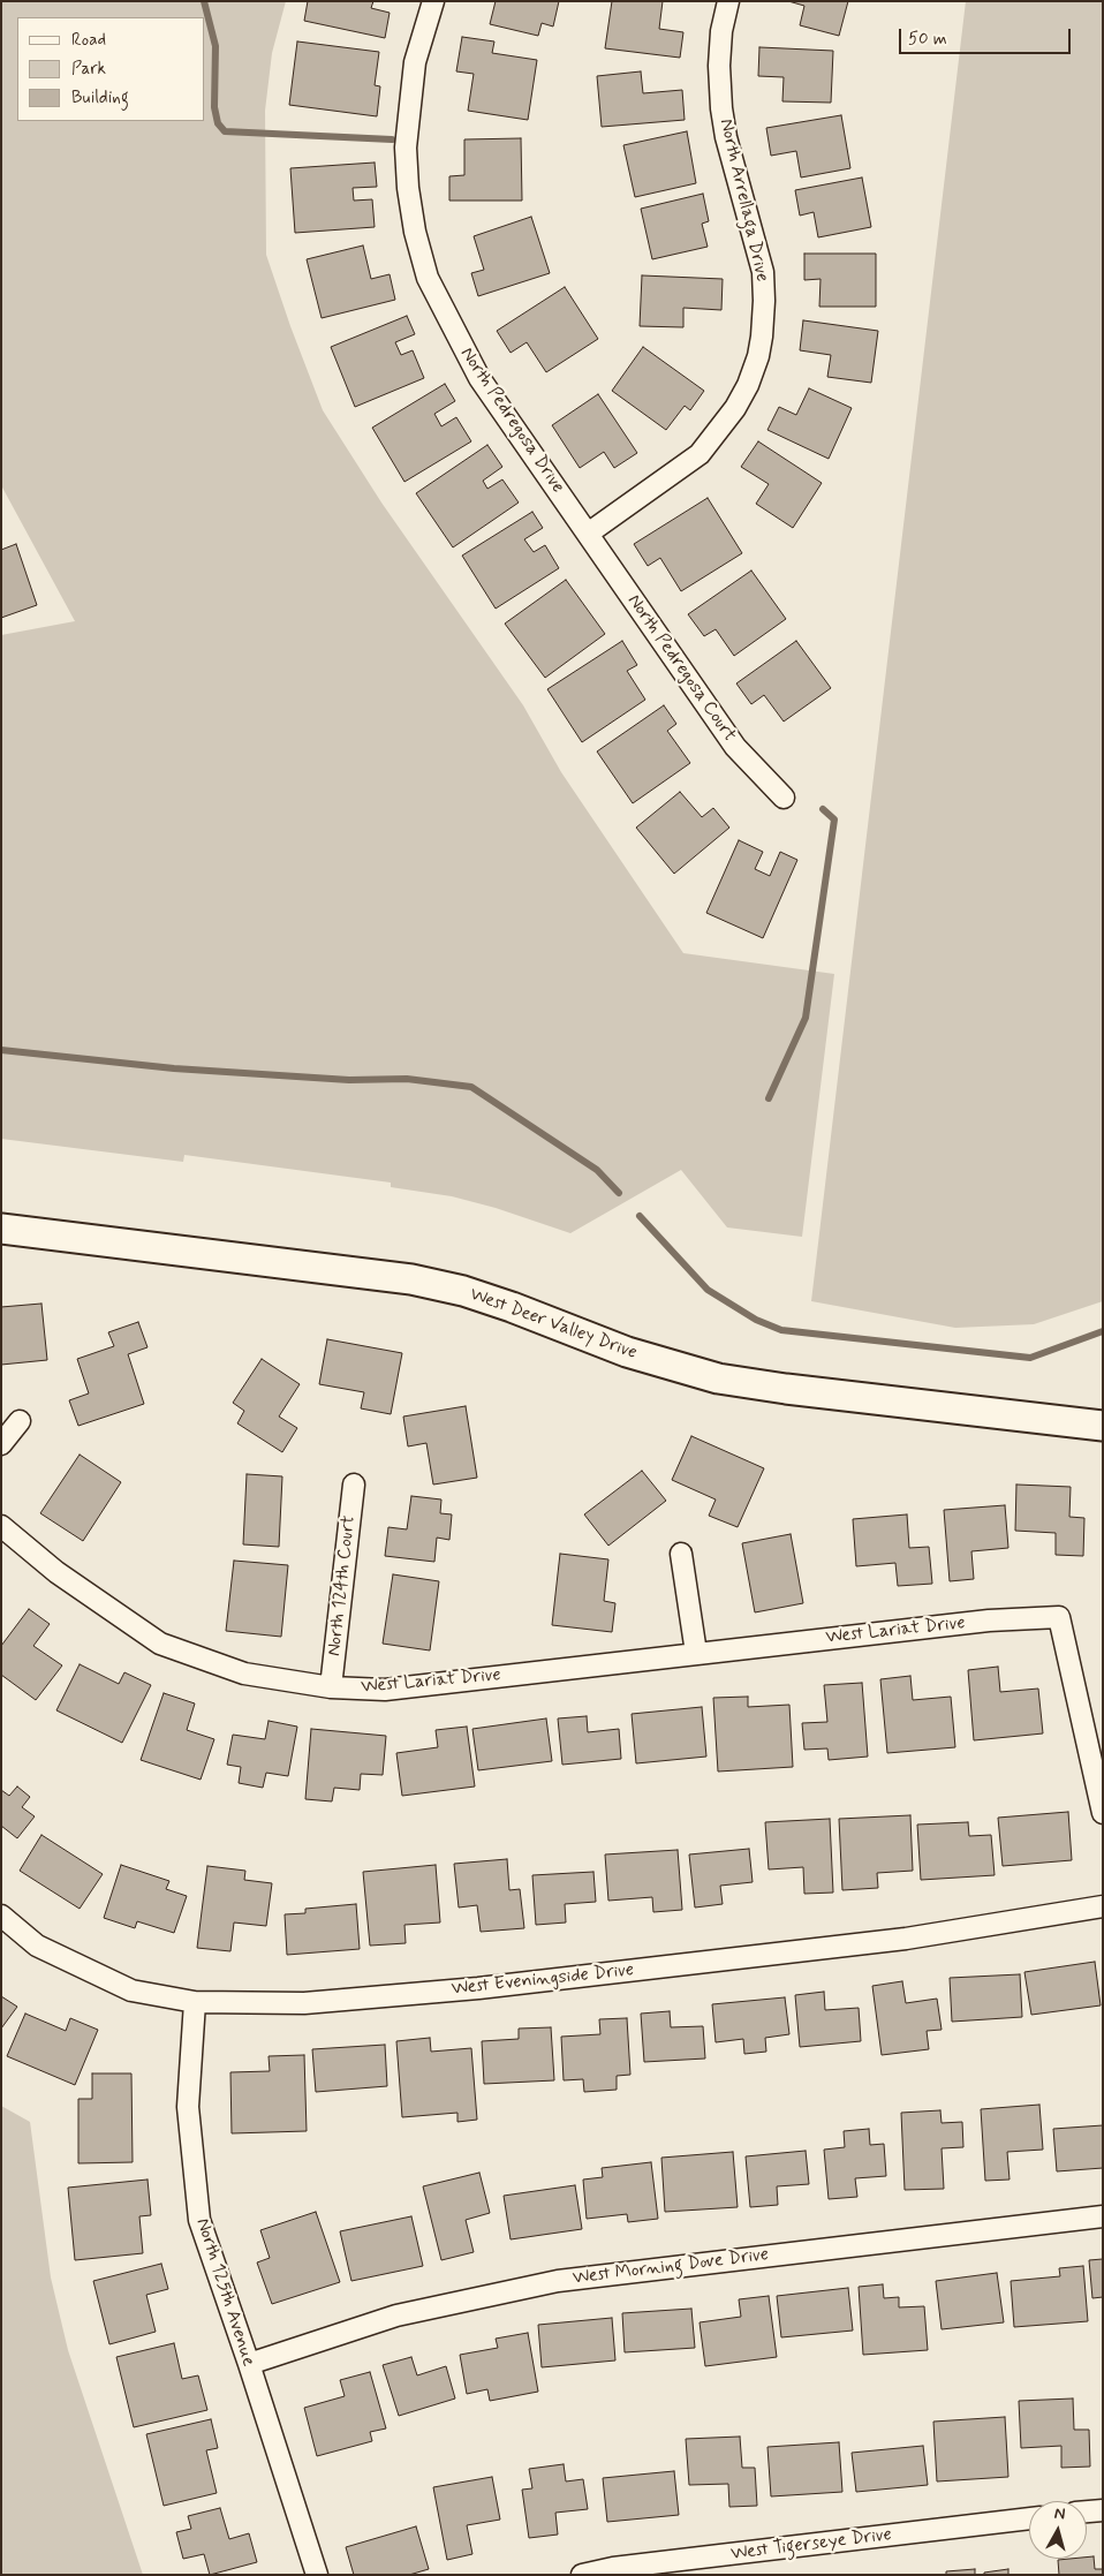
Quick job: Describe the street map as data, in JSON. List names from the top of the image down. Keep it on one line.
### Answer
{"streets":{"street":["North Arrellaga Drive","North Pedregosa Drive","North Pedregosa Court","West Deer Valley Drive","North 124th Court","West Lariat Drive","West Eveningside Drive","West Morning Dove Drive","North 125th Avenue","West Tigerseye Drive"]},"crossings":[["North Arrellaga Drive","North Pedregosa Drive"],["North Arrellaga Drive","North Pedregosa Court"],["North Pedregosa Drive","North Pedregosa Court"],["North 124th Court","West Lariat Drive"],["West Eveningside Drive","North 125th Avenue"],["West Morning Dove Drive","North 125th Avenue"]],"legend":["Road","Park","Building"],"scale_bar":"50 m","north":"top"}
